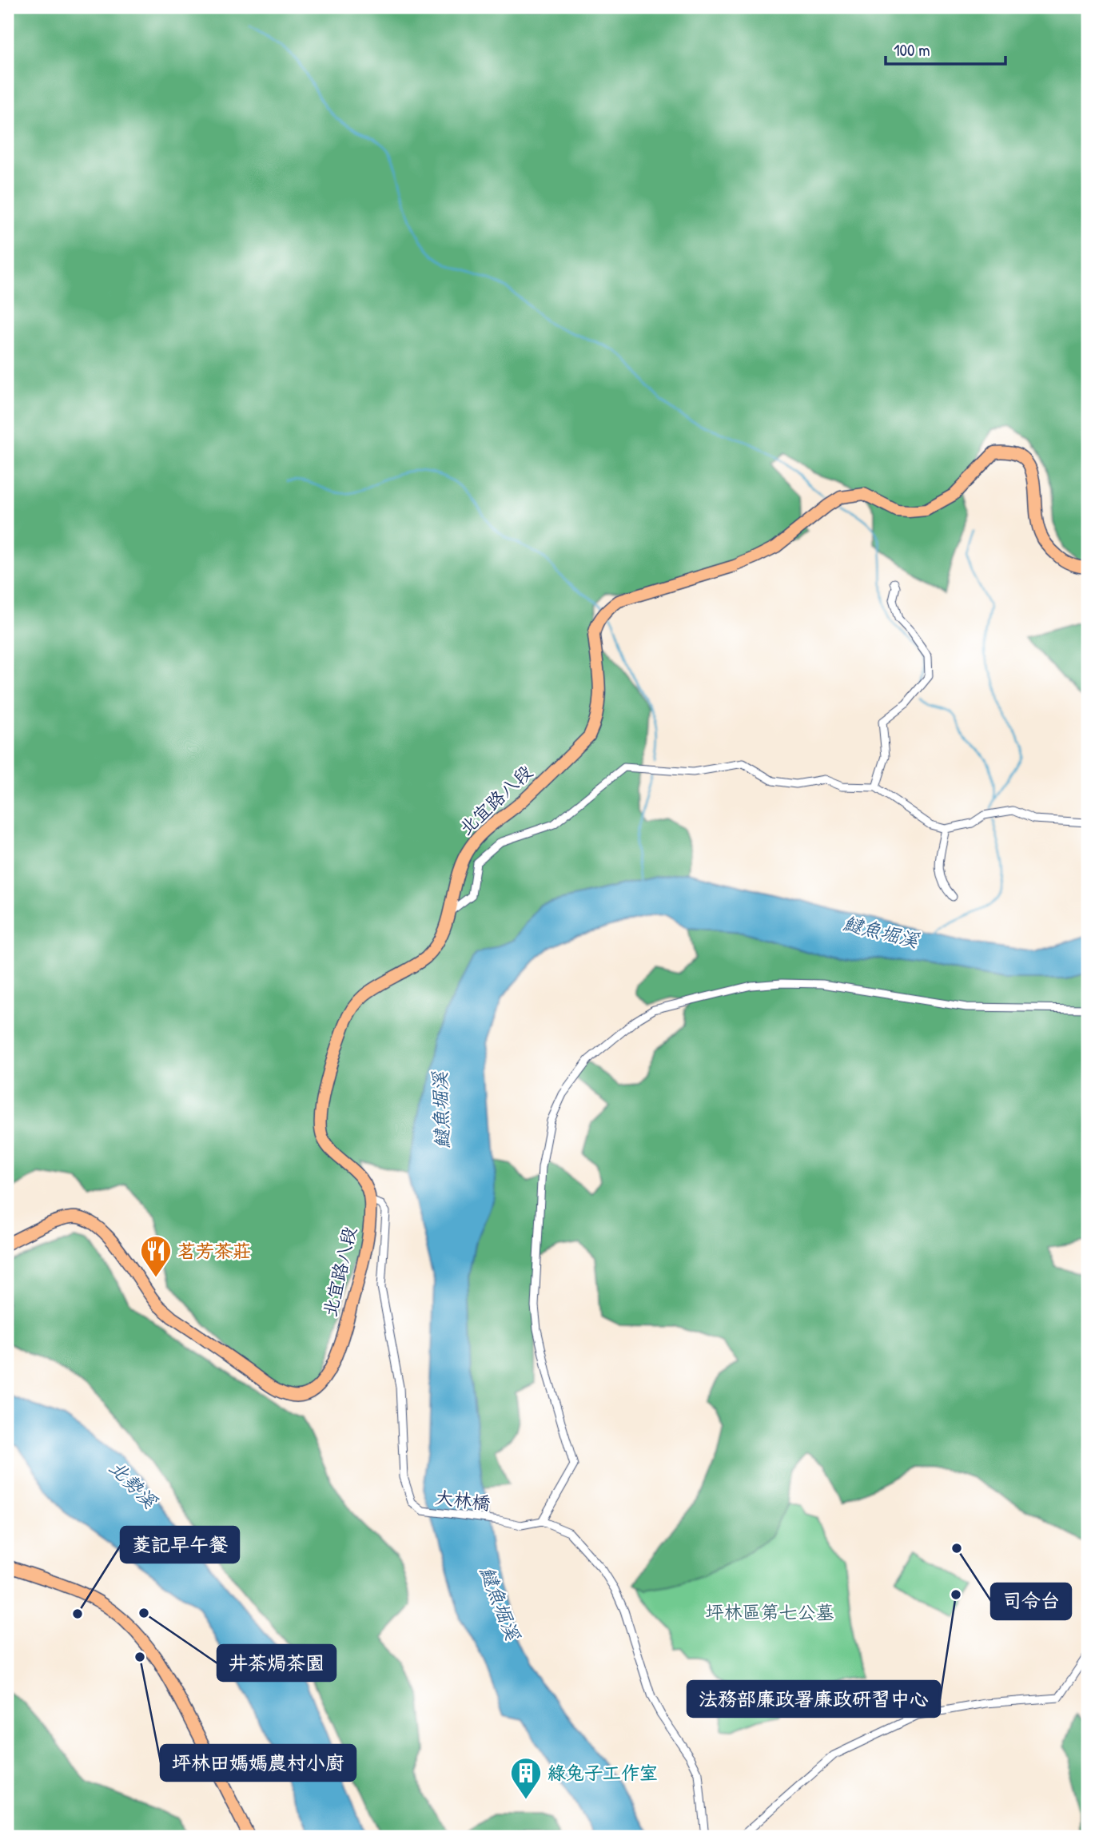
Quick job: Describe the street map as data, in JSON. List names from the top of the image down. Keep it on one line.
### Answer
{"streets":{"main road":["北宜路八段"],"street":["大林橋"]},"crossings":[["北宜路八段","大林橋"]],"water":["𩻸魚堀溪","北勢溪"],"parks":["坪林區第七公墓"],"places":{"restaurant":["茗芳茶莊"],"other":["司令台","法務部廉政署廉政研習中心","井茶焗茶園","菱記早午餐","坪林田媽媽農村小廚"],"building":["綠兔子工作室"]},"scale_bar":"100 m"}
